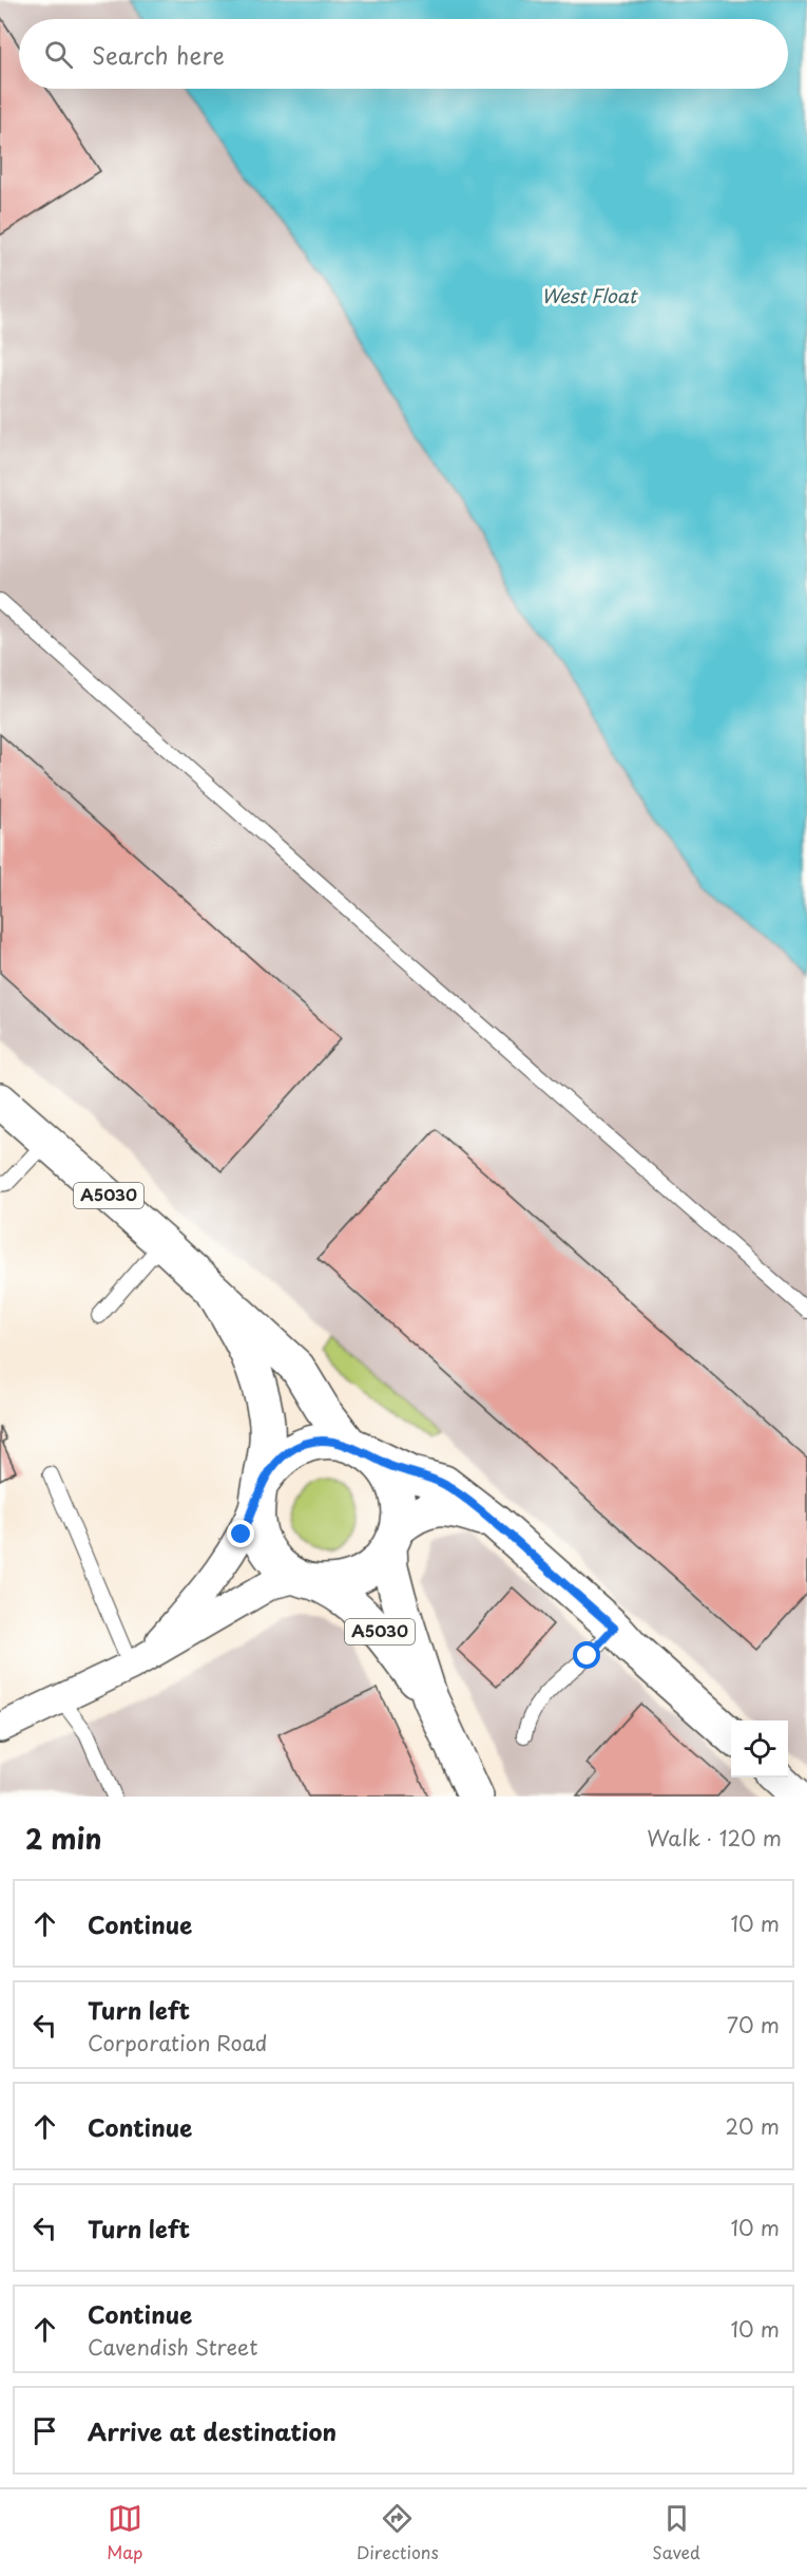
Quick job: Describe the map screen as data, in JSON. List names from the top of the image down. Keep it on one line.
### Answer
{"streets":{"main road":["A5030"]},"water":["West Float"],"page":{"search":"Search here","heading":["2 min","Walk · 120 m"],"list":[["Continue","10 m"],["Turn left","Corporation Road","70 m"],["Continue","20 m"],["Turn left","10 m"],["Continue","Cavendish Street","10 m"],"Arrive at destination"],"nav":["Map","Directions","Saved"]}}
